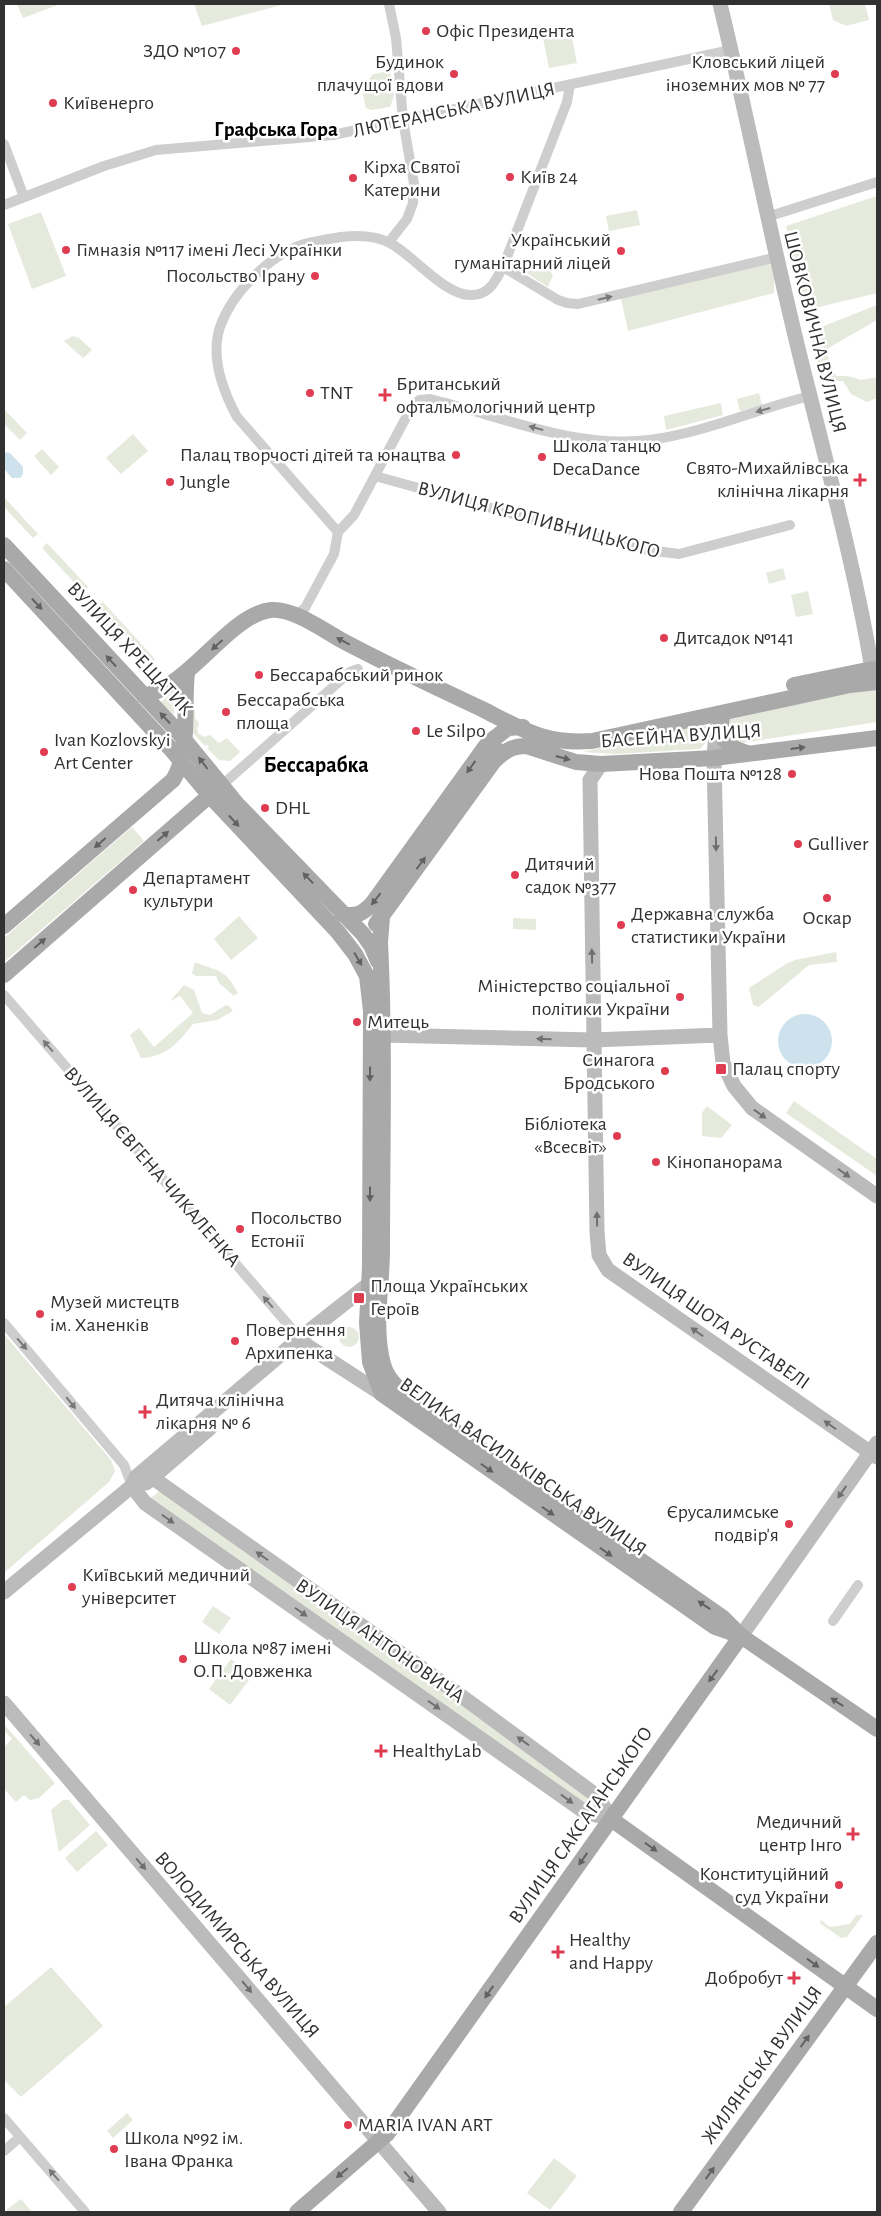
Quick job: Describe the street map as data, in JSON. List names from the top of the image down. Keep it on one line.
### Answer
{"streets":{"main road":["ВУЛИЦЯ ХРЕЩАТИК","БАСЕЙНА ВУЛИЦЯ","ВЕЛИКА ВАСИЛЬКІВСЬКА ВУЛИЦЯ","ВУЛИЦЯ АНТОНОВИЧА","ВУЛИЦЯ САКСАГАНСЬКОГО","ЖИЛЯНСЬКА ВУЛИЦЯ"],"street":["ЛЮТЕРАНСЬКА ВУЛИЦЯ","ШОВКОВИЧНА ВУЛИЦЯ","ВУЛИЦЯ КРОПИВНИЦЬКОГО","ВУЛИЦЯ ЄВГЕНА ЧИКАЛЕНКА","ВУЛИЦЯ ШОТА РУСТАВЕЛІ","ВОЛОДИМИРСЬКА ВУЛИЦЯ"]},"crossings":[["ЛЮТЕРАНСЬКА ВУЛИЦЯ","ШОВКОВИЧНА ВУЛИЦЯ"],["ШОВКОВИЧНА ВУЛИЦЯ","БАСЕЙНА ВУЛИЦЯ"],["ВУЛИЦЯ ХРЕЩАТИК","ВЕЛИКА ВАСИЛЬКІВСЬКА ВУЛИЦЯ"],["БАСЕЙНА ВУЛИЦЯ","ВУЛИЦЯ ШОТА РУСТАВЕЛІ"],["ВУЛИЦЯ ШОТА РУСТАВЕЛІ","ВУЛИЦЯ САКСАГАНСЬКОГО"],["ВЕЛИКА ВАСИЛЬКІВСЬКА ВУЛИЦЯ","ВУЛИЦЯ САКСАГАНСЬКОГО"],["ВУЛИЦЯ АНТОНОВИЧА","ВУЛИЦЯ САКСАГАНСЬКОГО"],["ВУЛИЦЯ АНТОНОВИЧА","ЖИЛЯНСЬКА ВУЛИЦЯ"],["ВУЛИЦЯ САКСАГАНСЬКОГО","ВОЛОДИМИРСЬКА ВУЛИЦЯ"]],"one_way":["ВУЛИЦЯ ЄВГЕНА ЧИКАЛЕНКА","ВУЛИЦЯ ШОТА РУСТАВЕЛІ","ВУЛИЦЯ САКСАГАНСЬКОГО","ВОЛОДИМИРСЬКА ВУЛИЦЯ","ЖИЛЯНСЬКА ВУЛИЦЯ"],"districts":["Графська Гора","Бессарабка"],"places":{"other":["Офіс Президента","ЗДО №107","Будинок плачущої вдови","Кловський ліцей іноземних мов № 77","Київенерго","Київ 24","Кірха Святої Катерини","Гімназія №117 імені Лесі Українки","Український гуманітарний ліцей","Посольство Ірану","TNT","Палац творчості дітей та юнацтва","Школа танцю DecaDance","Jungle","Дитсадок №141","Бессарабський ринок","Бессарабська площа","Le Silpo","Ivan Kozlovskyi Art Center","Нова Пошта №128","DHL","Gulliver","Дитячий садок №377","Департамент культури","Оскар","Державна служба статистики України","Міністерство соціальної політики України","Митець","Синагога Бродського","Бібліотека «Всесвіт»","Кінопанорама","Посольство Естонії","Музей мистецтв ім. Ханенків","Повернення Архипенка","Єрусалимське подвір'я","Київський медичний університет","Школа №87 імені О.П. Довженка","Конституційний суд України","MARIA IVAN ART","Школа №92 ім. Івана Франка"],"health":["Британський офтальмологічний центр","Свято-Михайлівська клінічна лікарня","Дитяча клінічна лікарня № 6","HealthyLab","Медичний центр Інго","Healthy and Happy","Добробут"],"transit":["Палац спорту","Площа Українських Героїв"]}}
